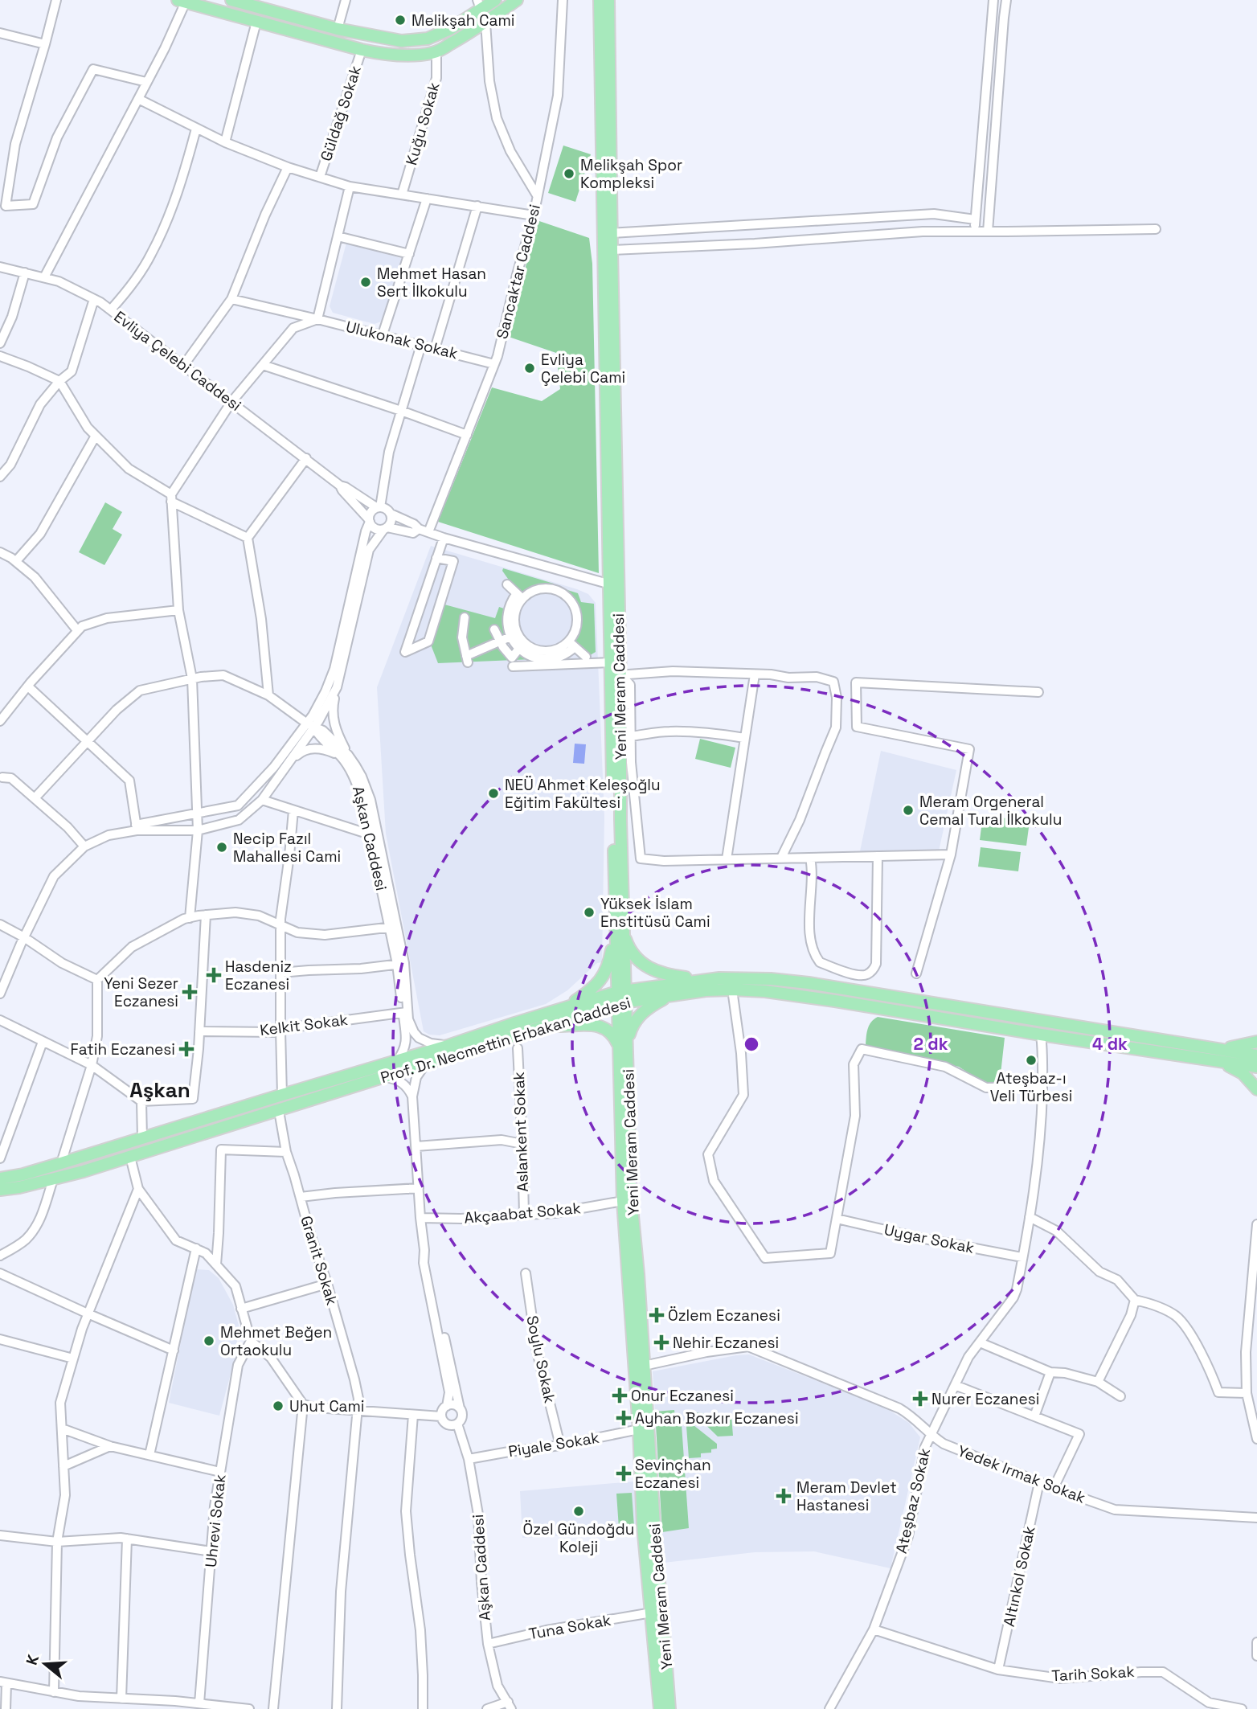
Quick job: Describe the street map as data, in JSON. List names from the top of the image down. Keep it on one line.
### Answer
{"streets":{"main road":["Yeni Meram Caddesi","Prof. Dr. Necmettin Erbakan Caddesi"],"street":["Güldağ Sokak","Kuğu Sokak","Sancaktar Caddesi","Ulukonak Sokak","Evliya Çelebi Caddesi","Aşkan Caddesi","Kelkit Sokak","Aslankent Sokak","Akçaabat Sokak","Uygar Sokak","Granit Sokak","Soylu Sokak","Piyale Sokak","Yedek Irmak Sokak","Ateşbaz Sokak","Uhrevi Sokak","Altınkol Sokak","Tuna Sokak","Tarih Sokak"]},"crossings":[["Sancaktar Caddesi","Ulukonak Sokak"],["Yeni Meram Caddesi","Prof. Dr. Necmettin Erbakan Caddesi"],["Yeni Meram Caddesi","Akçaabat Sokak"],["Yeni Meram Caddesi","Piyale Sokak"],["Yeni Meram Caddesi","Yedek Irmak Sokak"],["Yeni Meram Caddesi","Tuna Sokak"],["Aşkan Caddesi","Kelkit Sokak"],["Aşkan Caddesi","Prof. Dr. Necmettin Erbakan Caddesi"],["Aşkan Caddesi","Piyale Sokak"],["Aşkan Caddesi","Tuna Sokak"],["Prof. Dr. Necmettin Erbakan Caddesi","Granit Sokak"],["Prof. Dr. Necmettin Erbakan Caddesi","Ateşbaz Sokak"],["Aslankent Sokak","Akçaabat Sokak"],["Uygar Sokak","Ateşbaz Sokak"],["Soylu Sokak","Piyale Sokak"],["Yedek Irmak Sokak","Ateşbaz Sokak"],["Yedek Irmak Sokak","Altınkol Sokak"],["Ateşbaz Sokak","Tarih Sokak"],["Altınkol Sokak","Tarih Sokak"]],"districts":["Aşkan"],"places":{"other":["Melikşah Cami","Melikşah Spor Kompleksi","Mehmet Hasan Sert İlkokulu","Evliya Çelebi Cami","NEÜ Ahmet Keleşoğlu Eğitim Fakültesi","Meram Orgeneral Cemal Tural İlkokulu","Necip Fazıl Mahallesi Cami","Yüksek İslam Enstitüsü Cami","Ateşbaz-ı Veli Türbesi","Mehmet Beğen Ortaokulu","Uhut Cami","Özel Gündoğdu Koleji"],"health":["Hasdeniz Eczanesi","Yeni Sezer Eczanesi","Fatih Eczanesi","Özlem Eczanesi","Nehir Eczanesi","Onur Eczanesi","Nurer Eczanesi","Ayhan Bozkır Eczanesi","Sevinçhan Eczanesi","Meram Devlet Hastanesi"]},"north":"left","rings":["2 dk","4 dk"]}
